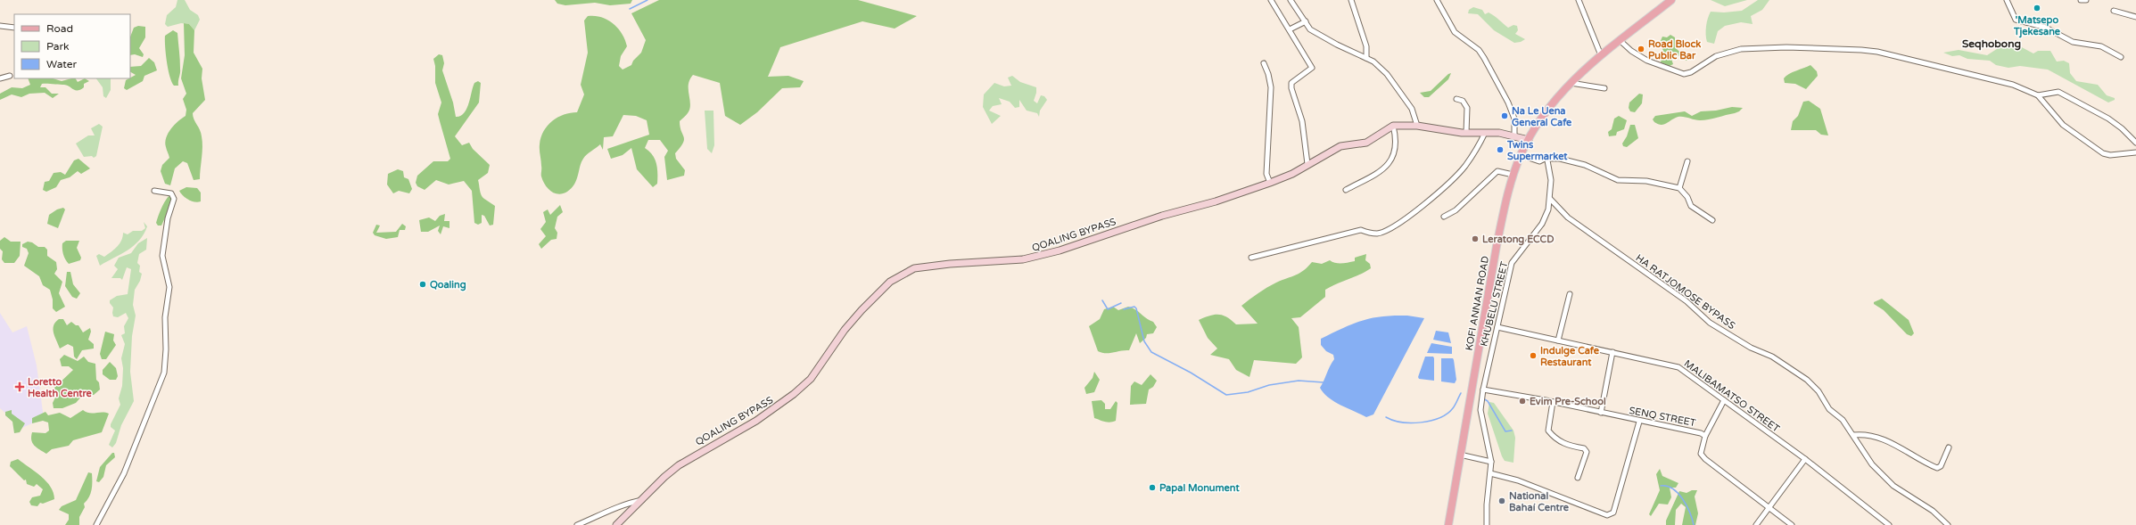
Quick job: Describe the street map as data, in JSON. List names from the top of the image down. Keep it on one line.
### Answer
{"streets":{"main road":["QOALING BYPASS","KOFI ANNAN ROAD"],"street":["HA RATJOMOSE BYPASS","KHUBELU STREET","MALIBAMATSO STREET","SENQ STREET"]},"crossings":[["HA RATJOMOSE BYPASS","KHUBELU STREET"],["KHUBELU STREET","MALIBAMATSO STREET"],["KHUBELU STREET","SENQ STREET"]],"districts":["Seqhobong"],"places":{"other":["'Matsepo Tjekesane","Road Block Public Bar","Na Le Uena General Cafe","Twins Supermarket","Leratong ECCD","Qoaling","Indulge Cafe Restaurant","Evim Pre-School","Papal Monument","National Bahaí Centre"],"health":["Loretto Health Centre"]},"legend":["Road","Park","Water"]}
